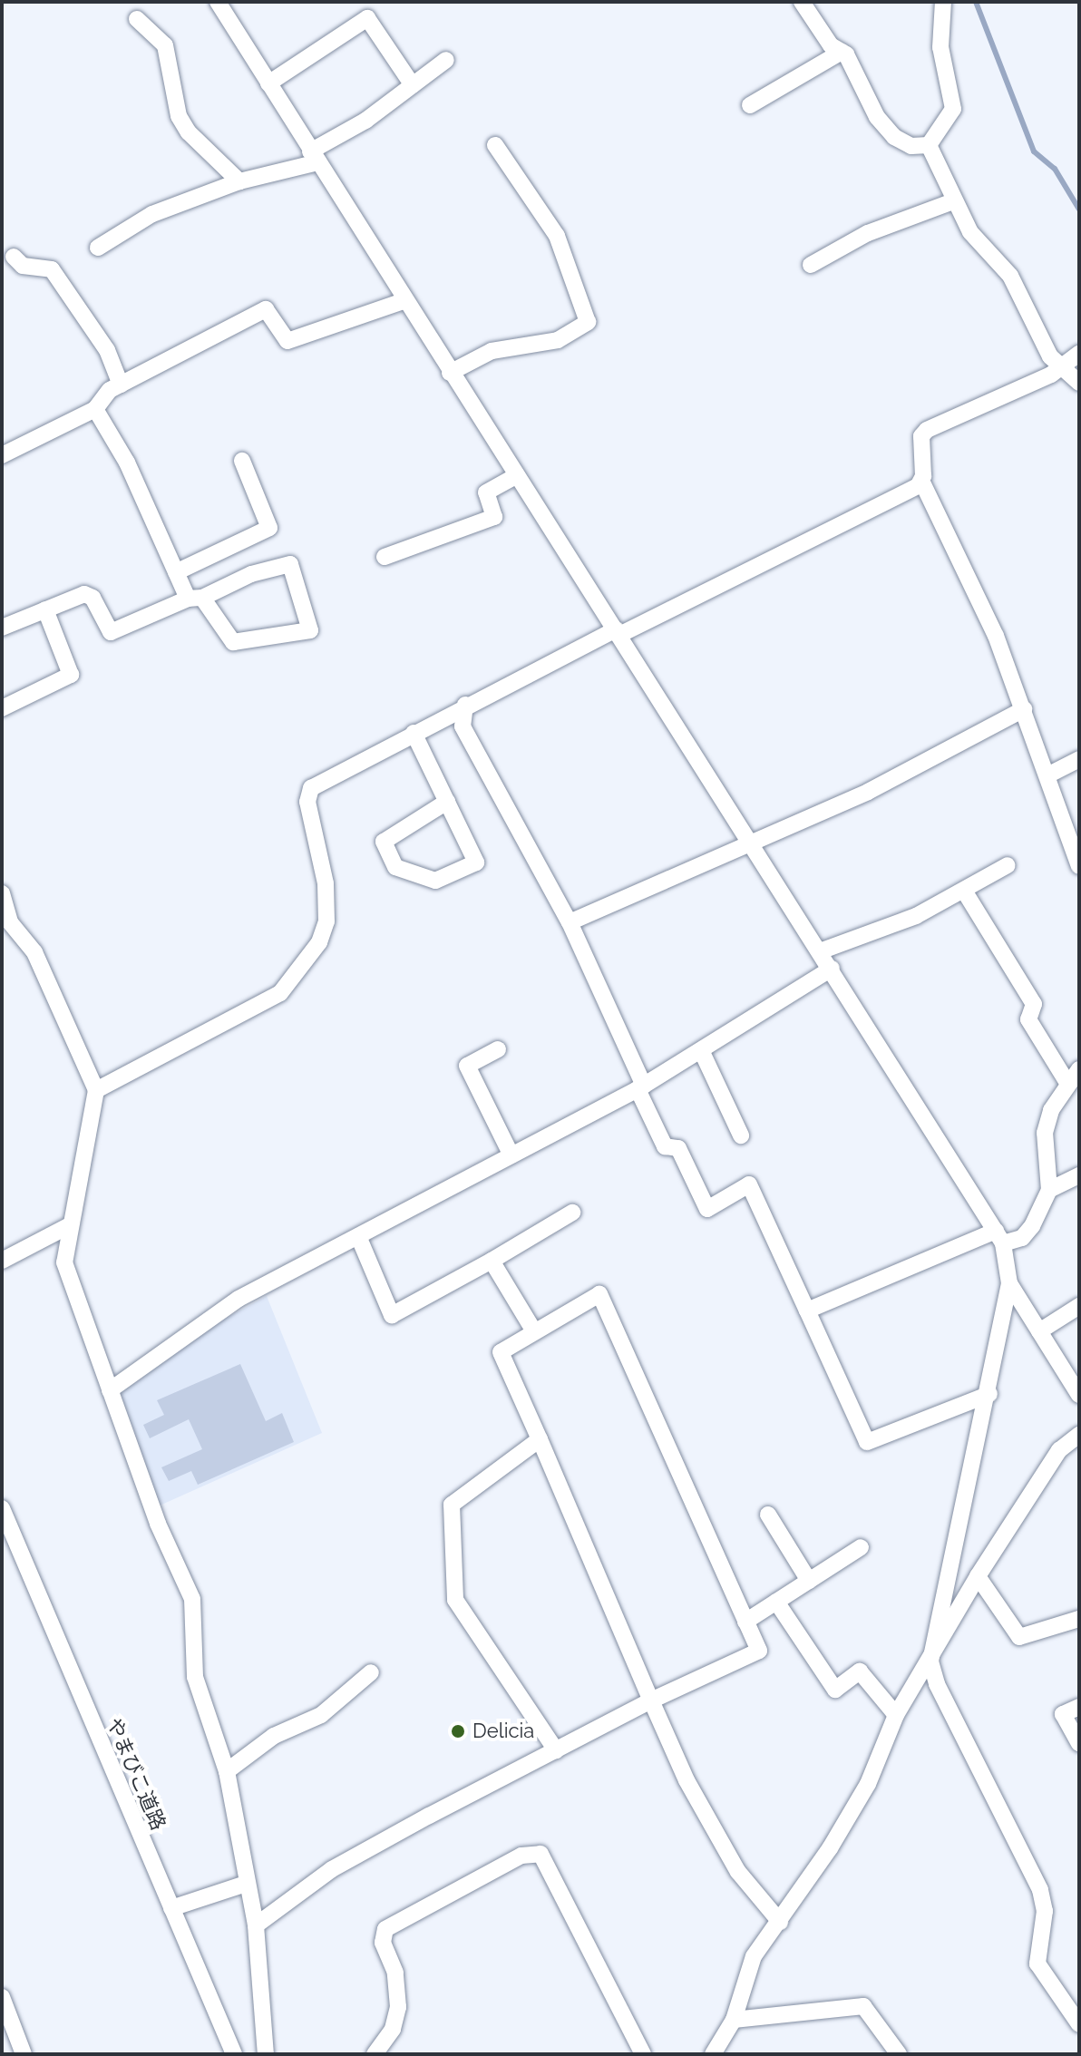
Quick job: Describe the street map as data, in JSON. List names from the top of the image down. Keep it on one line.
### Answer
{"streets":{"street":["やまびこ道路"]},"places":["Delicia"]}
